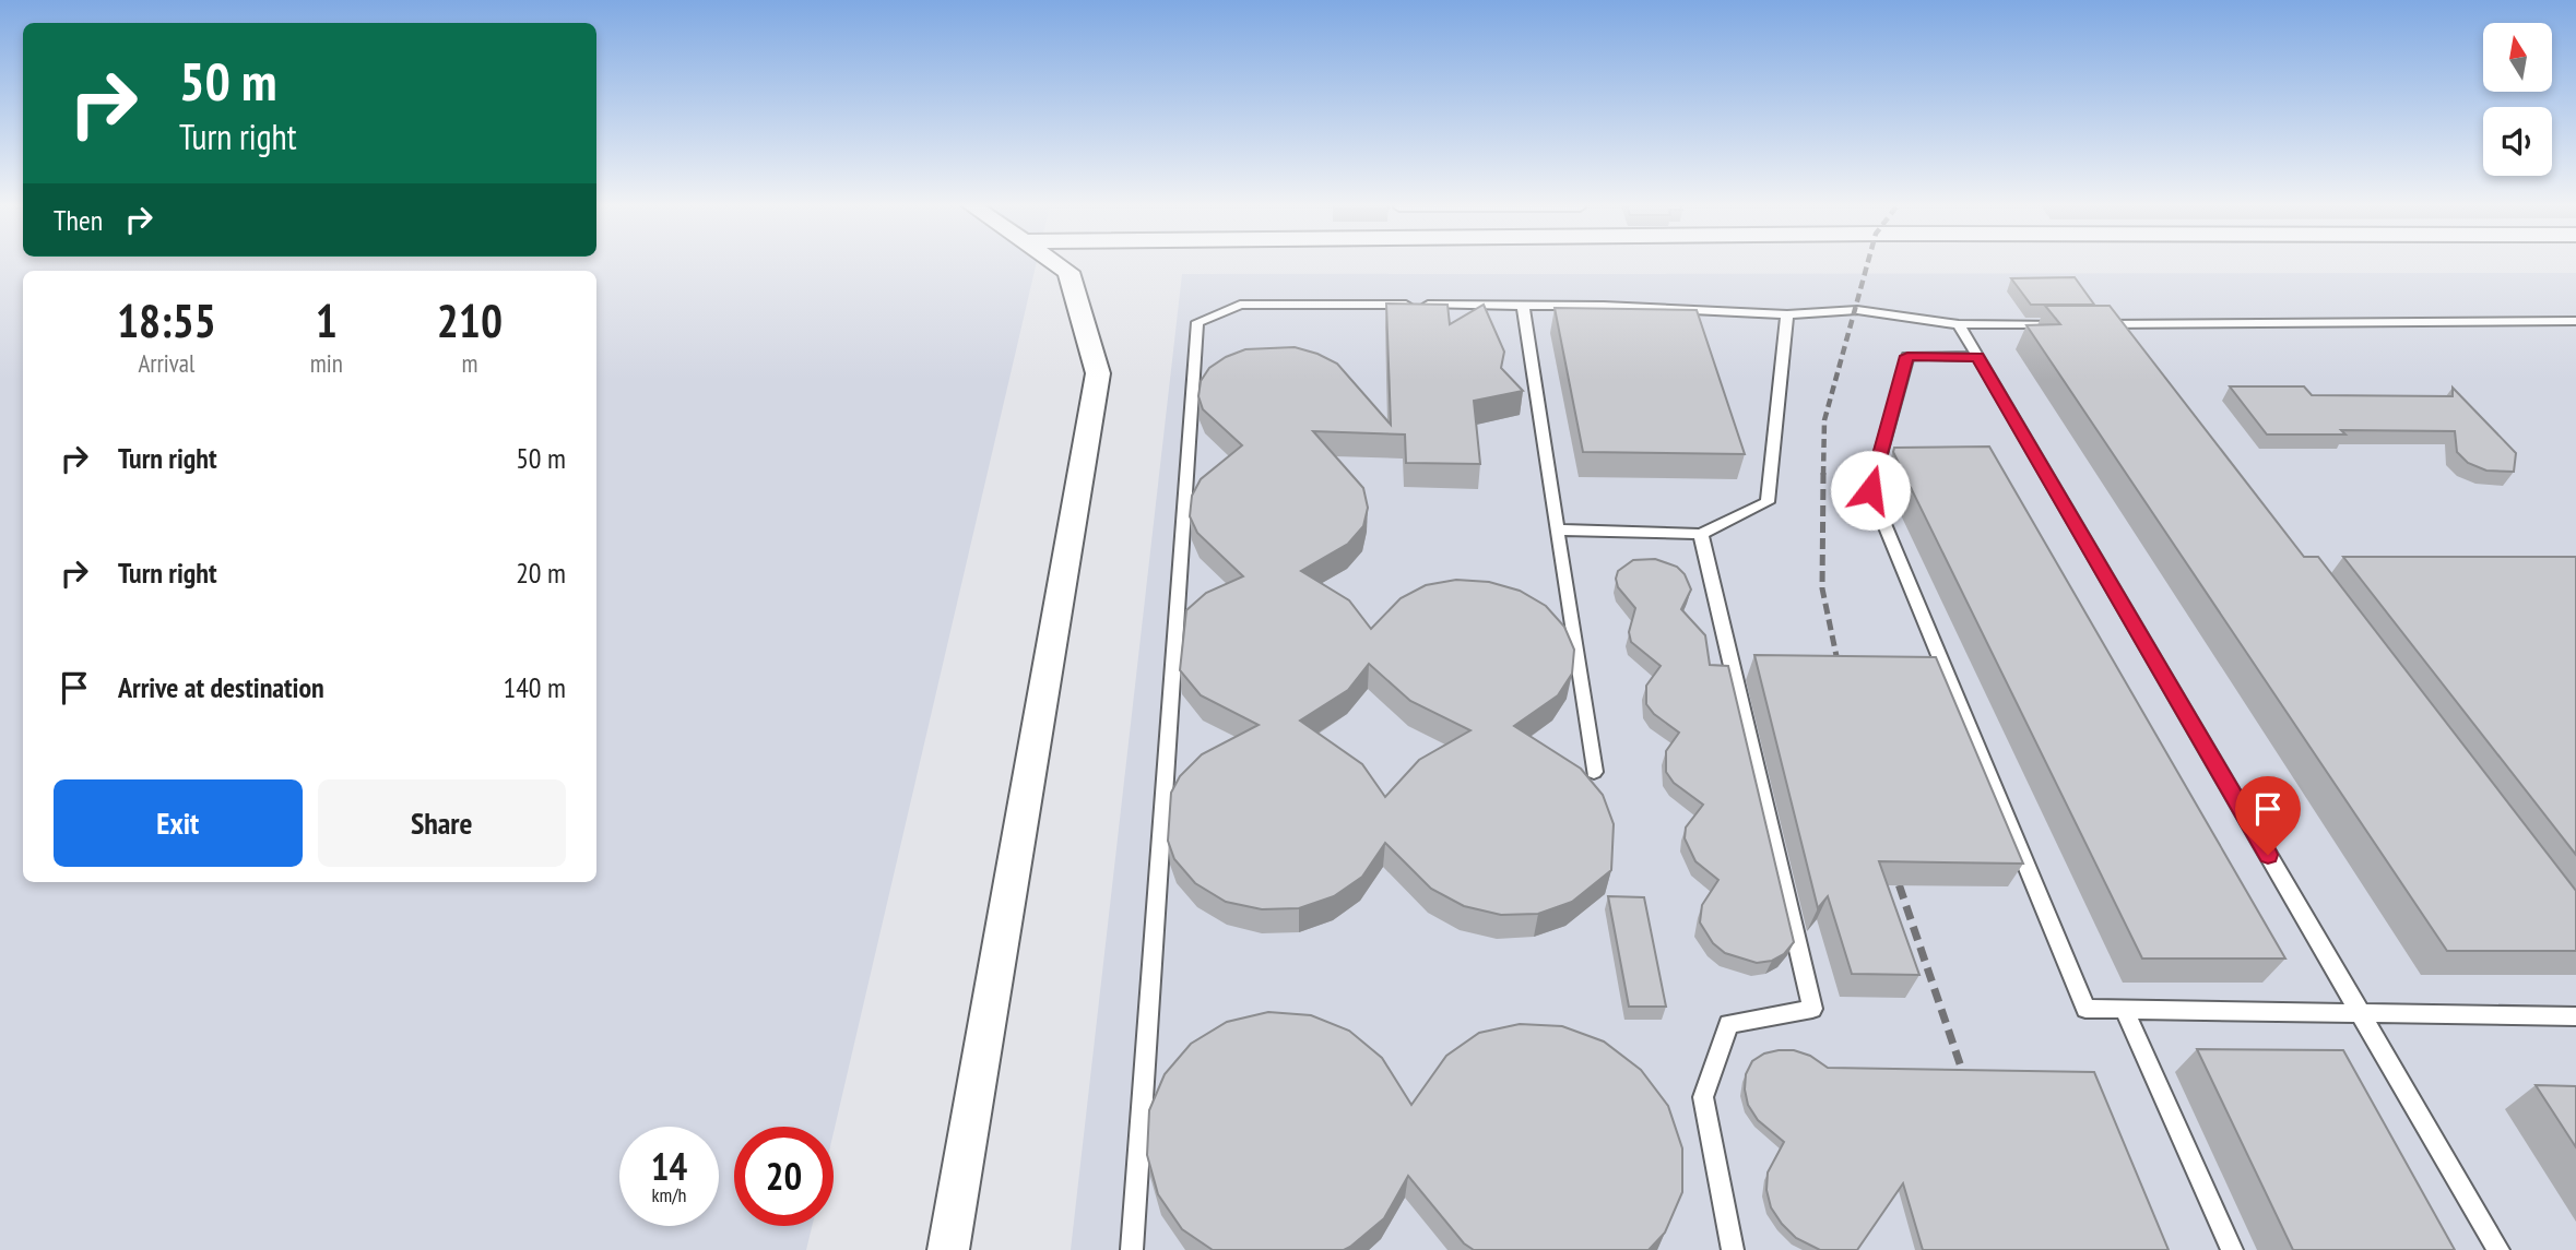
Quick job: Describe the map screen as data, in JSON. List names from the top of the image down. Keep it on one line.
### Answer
{"north":"top","page":{"turn":["50 m","Turn right"],"then":"Then","eta":["18:55","Arrival","1","min","210","m"],"list":[{"name":"Turn right","value":"50 m"},{"name":"Turn right","value":"20 m"},{"name":"Arrive at destination","value":"140 m"}],"buttons":["Exit","Share"],"speed":"14 km/h","limit":"20"}}
